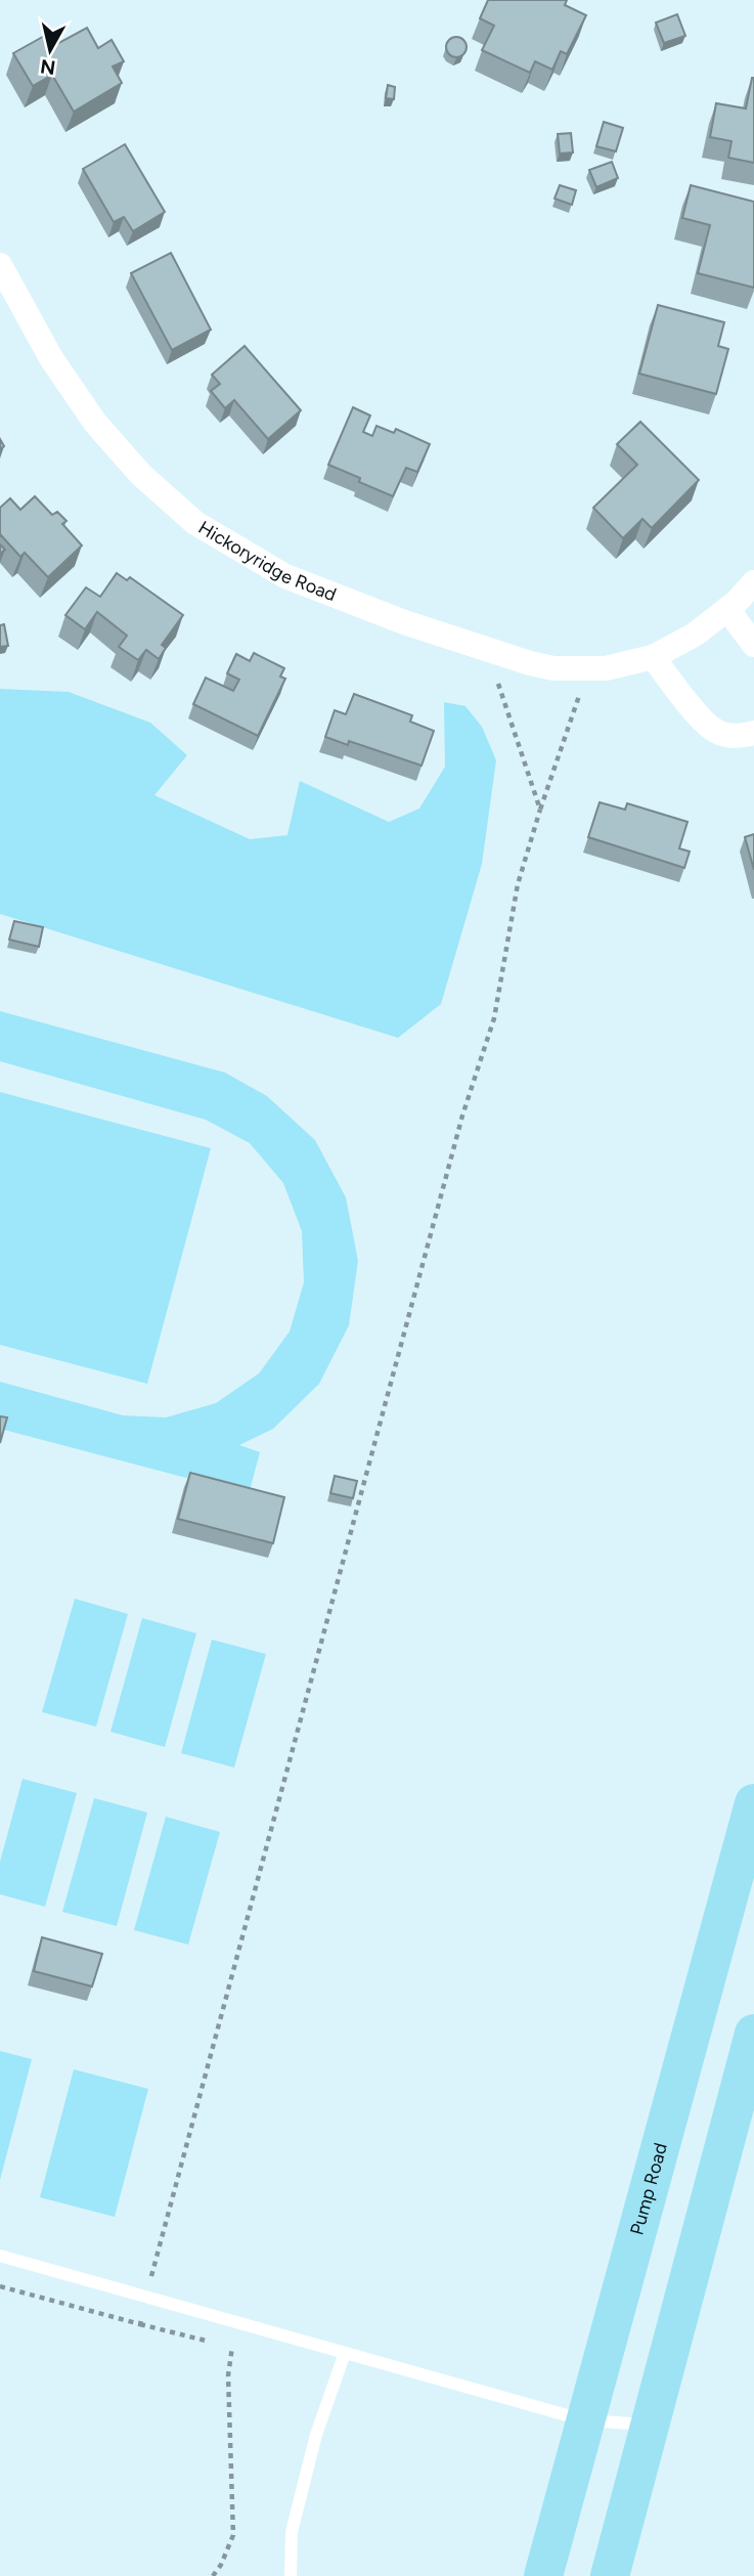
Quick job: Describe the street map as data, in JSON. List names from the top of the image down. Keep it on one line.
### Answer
{"streets":{"main road":["Pump Road"],"street":["Hickoryridge Road"]},"north":"bottom"}
